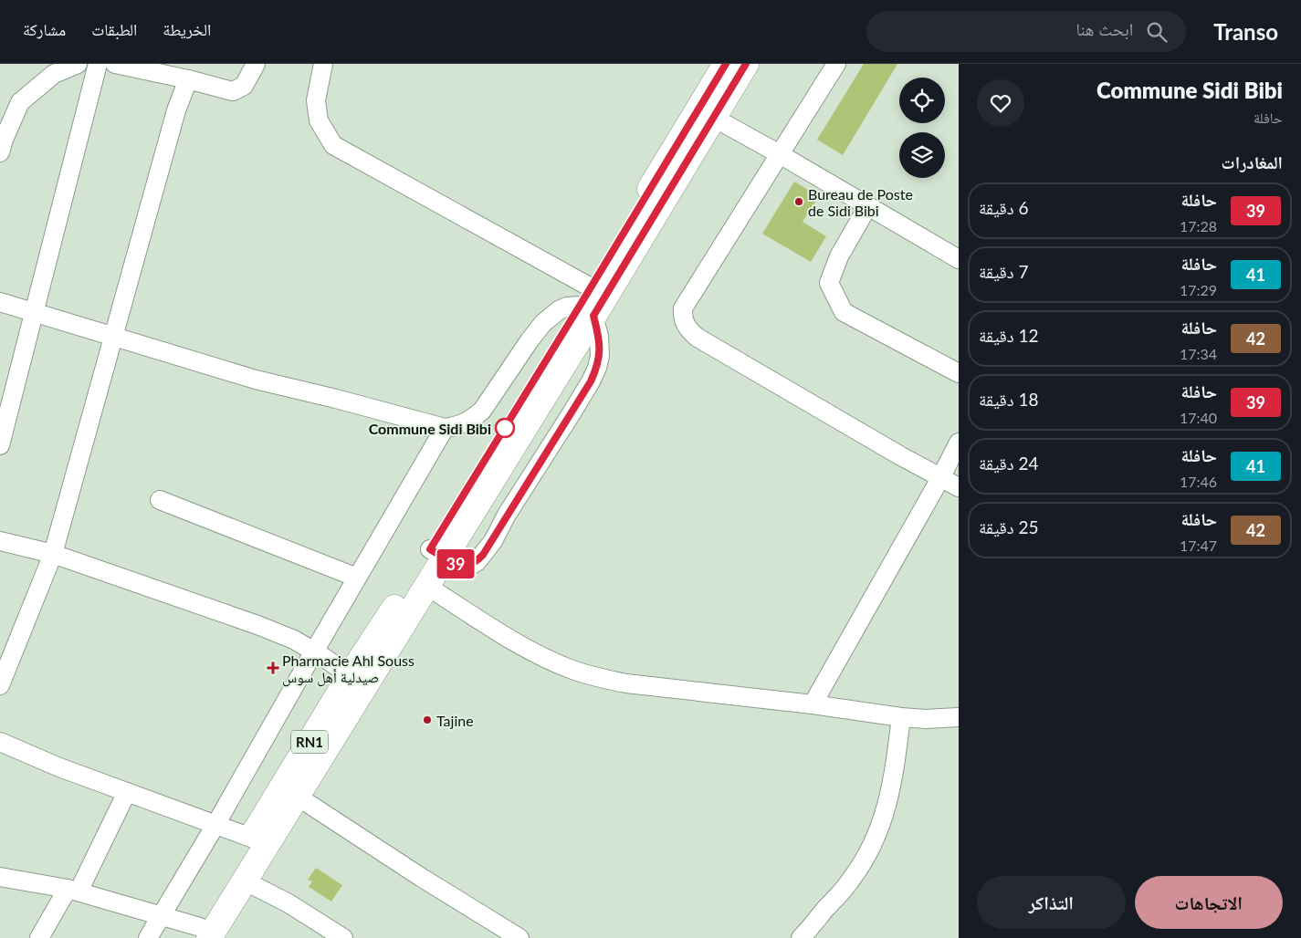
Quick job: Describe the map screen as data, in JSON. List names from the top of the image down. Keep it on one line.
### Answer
{"streets":{"highway":["RN1"]},"places":{"other":["Bureau de Poste de Sidi Bibi","Commune Sidi Bibi","Tajine"],"health":["Pharmacie Ahl Souss صيدلية أهل سوس"]},"lines":["bus line 39"],"page":{"header":"Transo","search":"ابحث هنا","nav":["الخريطة","الطبقات","مشاركة"],"heading":[["Commune Sidi Bibi","حافلة"],"المغادرات"],"on_map":"39","list":[{"mark":"39","name":"حافلة","note":"17:28","value":"6 دقيقة"},{"mark":"41","name":"حافلة","note":"17:29","value":"7 دقيقة"},{"mark":"42","name":"حافلة","note":"17:34","value":"12 دقيقة"},{"mark":"39","name":"حافلة","note":"17:40","value":"18 دقيقة"},{"mark":"41","name":"حافلة","note":"17:46","value":"24 دقيقة"},{"mark":"42","name":"حافلة","note":"17:47","value":"25 دقيقة"}],"buttons":["الاتجاهات","التذاكر"]}}
